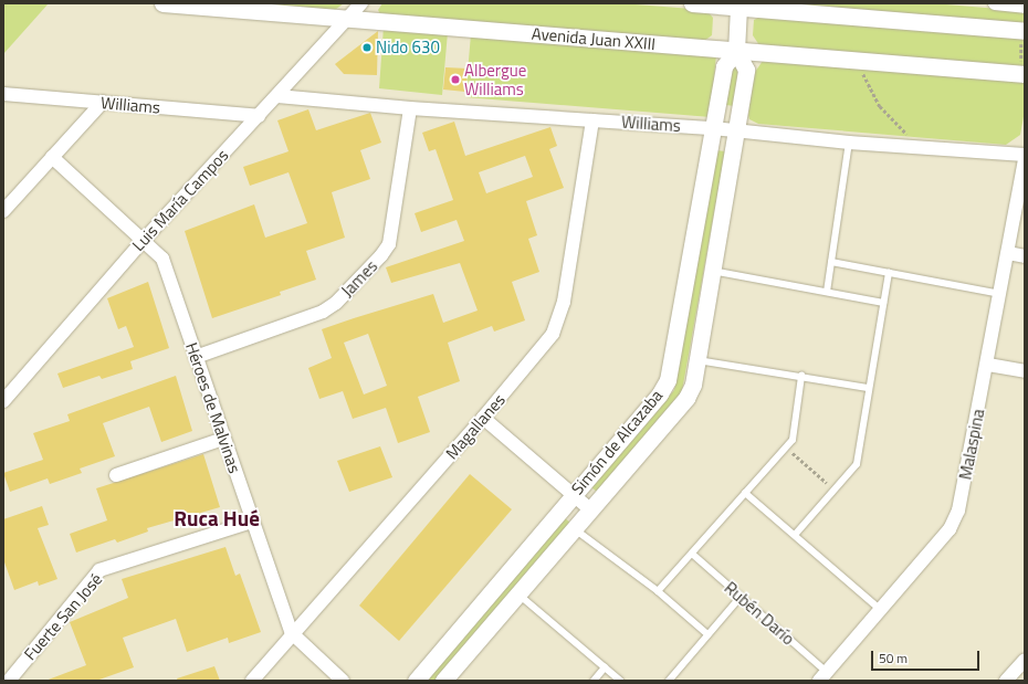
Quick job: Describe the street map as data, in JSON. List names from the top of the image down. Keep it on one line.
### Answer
{"streets":{"street":["Avenida Juan XXIII","Williams","Luis María Campos","James","Héroes de Malvinas","Magallanes","Simón de Alcazaba","Malaspina","Fuerte San José"],"lane":["Rubén Darío"]},"crossings":[["Avenida Juan XXIII","Luis María Campos"],["Avenida Juan XXIII","Simón de Alcazaba"],["Williams","Luis María Campos"],["Williams","James"],["Williams","Magallanes"],["Williams","Simón de Alcazaba"],["Luis María Campos","Héroes de Malvinas"],["James","Héroes de Malvinas"],["Héroes de Malvinas","Magallanes"],["Héroes de Malvinas","Fuerte San José"],["Malaspina","Rubén Darío"]],"districts":["Ruca Hué"],"places":["Nido 630","Albergue Williams"],"scale_bar":"50 m"}
